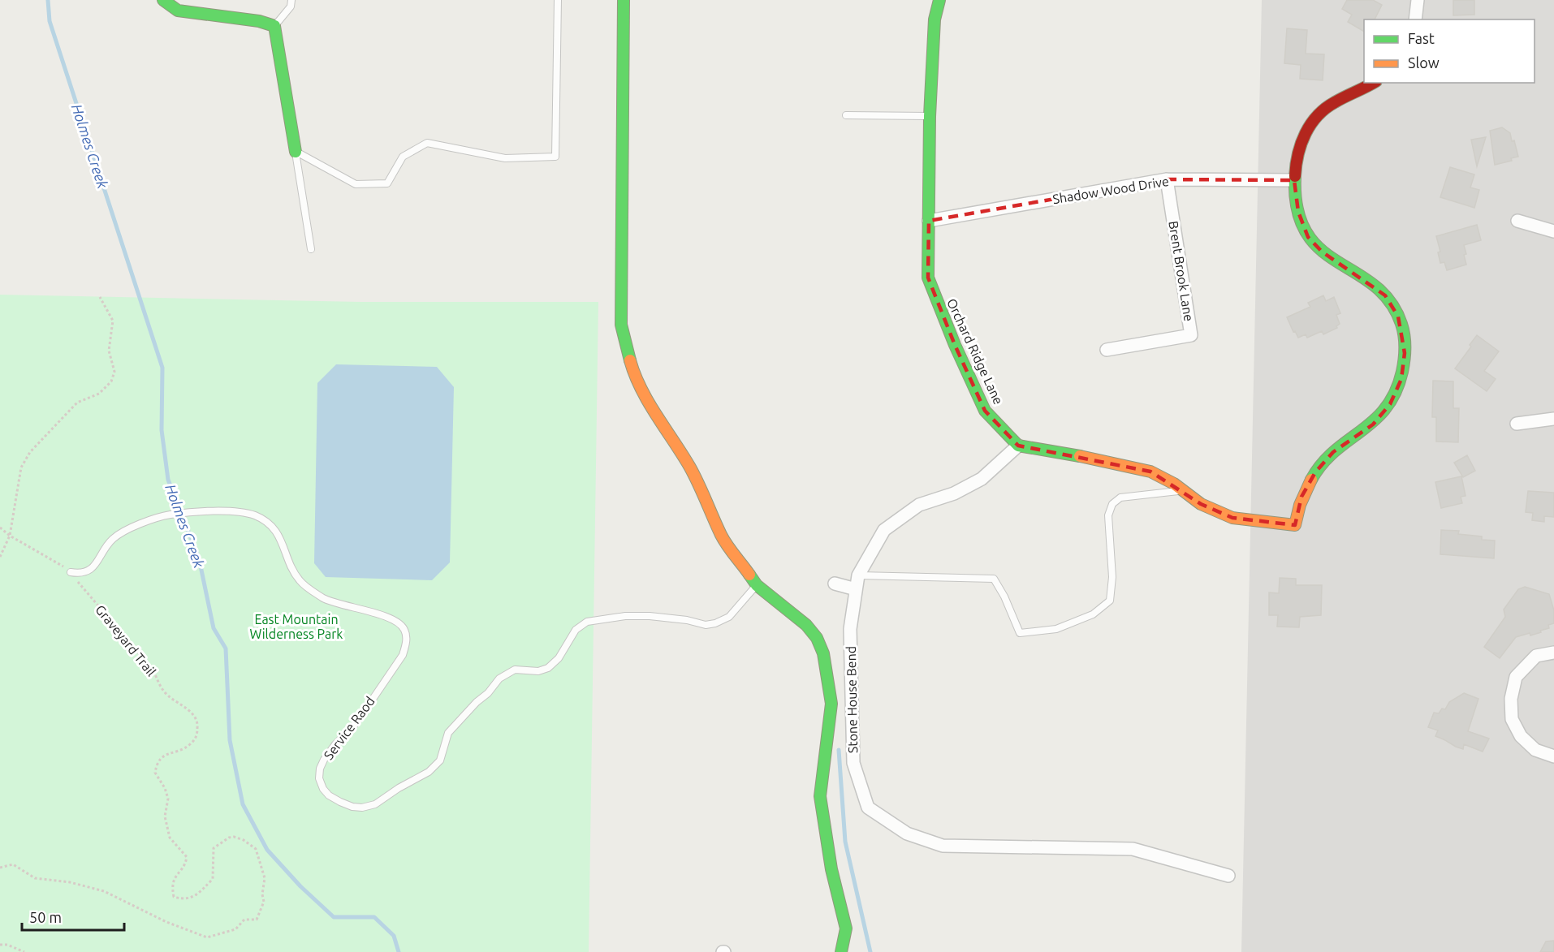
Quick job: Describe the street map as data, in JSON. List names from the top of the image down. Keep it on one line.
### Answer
{"streets":{"street":["Shadow Wood Drive","Brent Brook Lane","Orchard Ridge Lane","Stone House Bend"],"lane":["Service Raod"],"path":["Graveyard Trail"]},"crossings":[["Shadow Wood Drive","Brent Brook Lane"],["Shadow Wood Drive","Orchard Ridge Lane"],["Orchard Ridge Lane","Stone House Bend"],["Graveyard Trail","Service Raod"]],"water":["Holmes Creek"],"parks":["East Mountain Wilderness Park"],"legend":["Fast","Slow"],"scale_bar":"50 m"}
